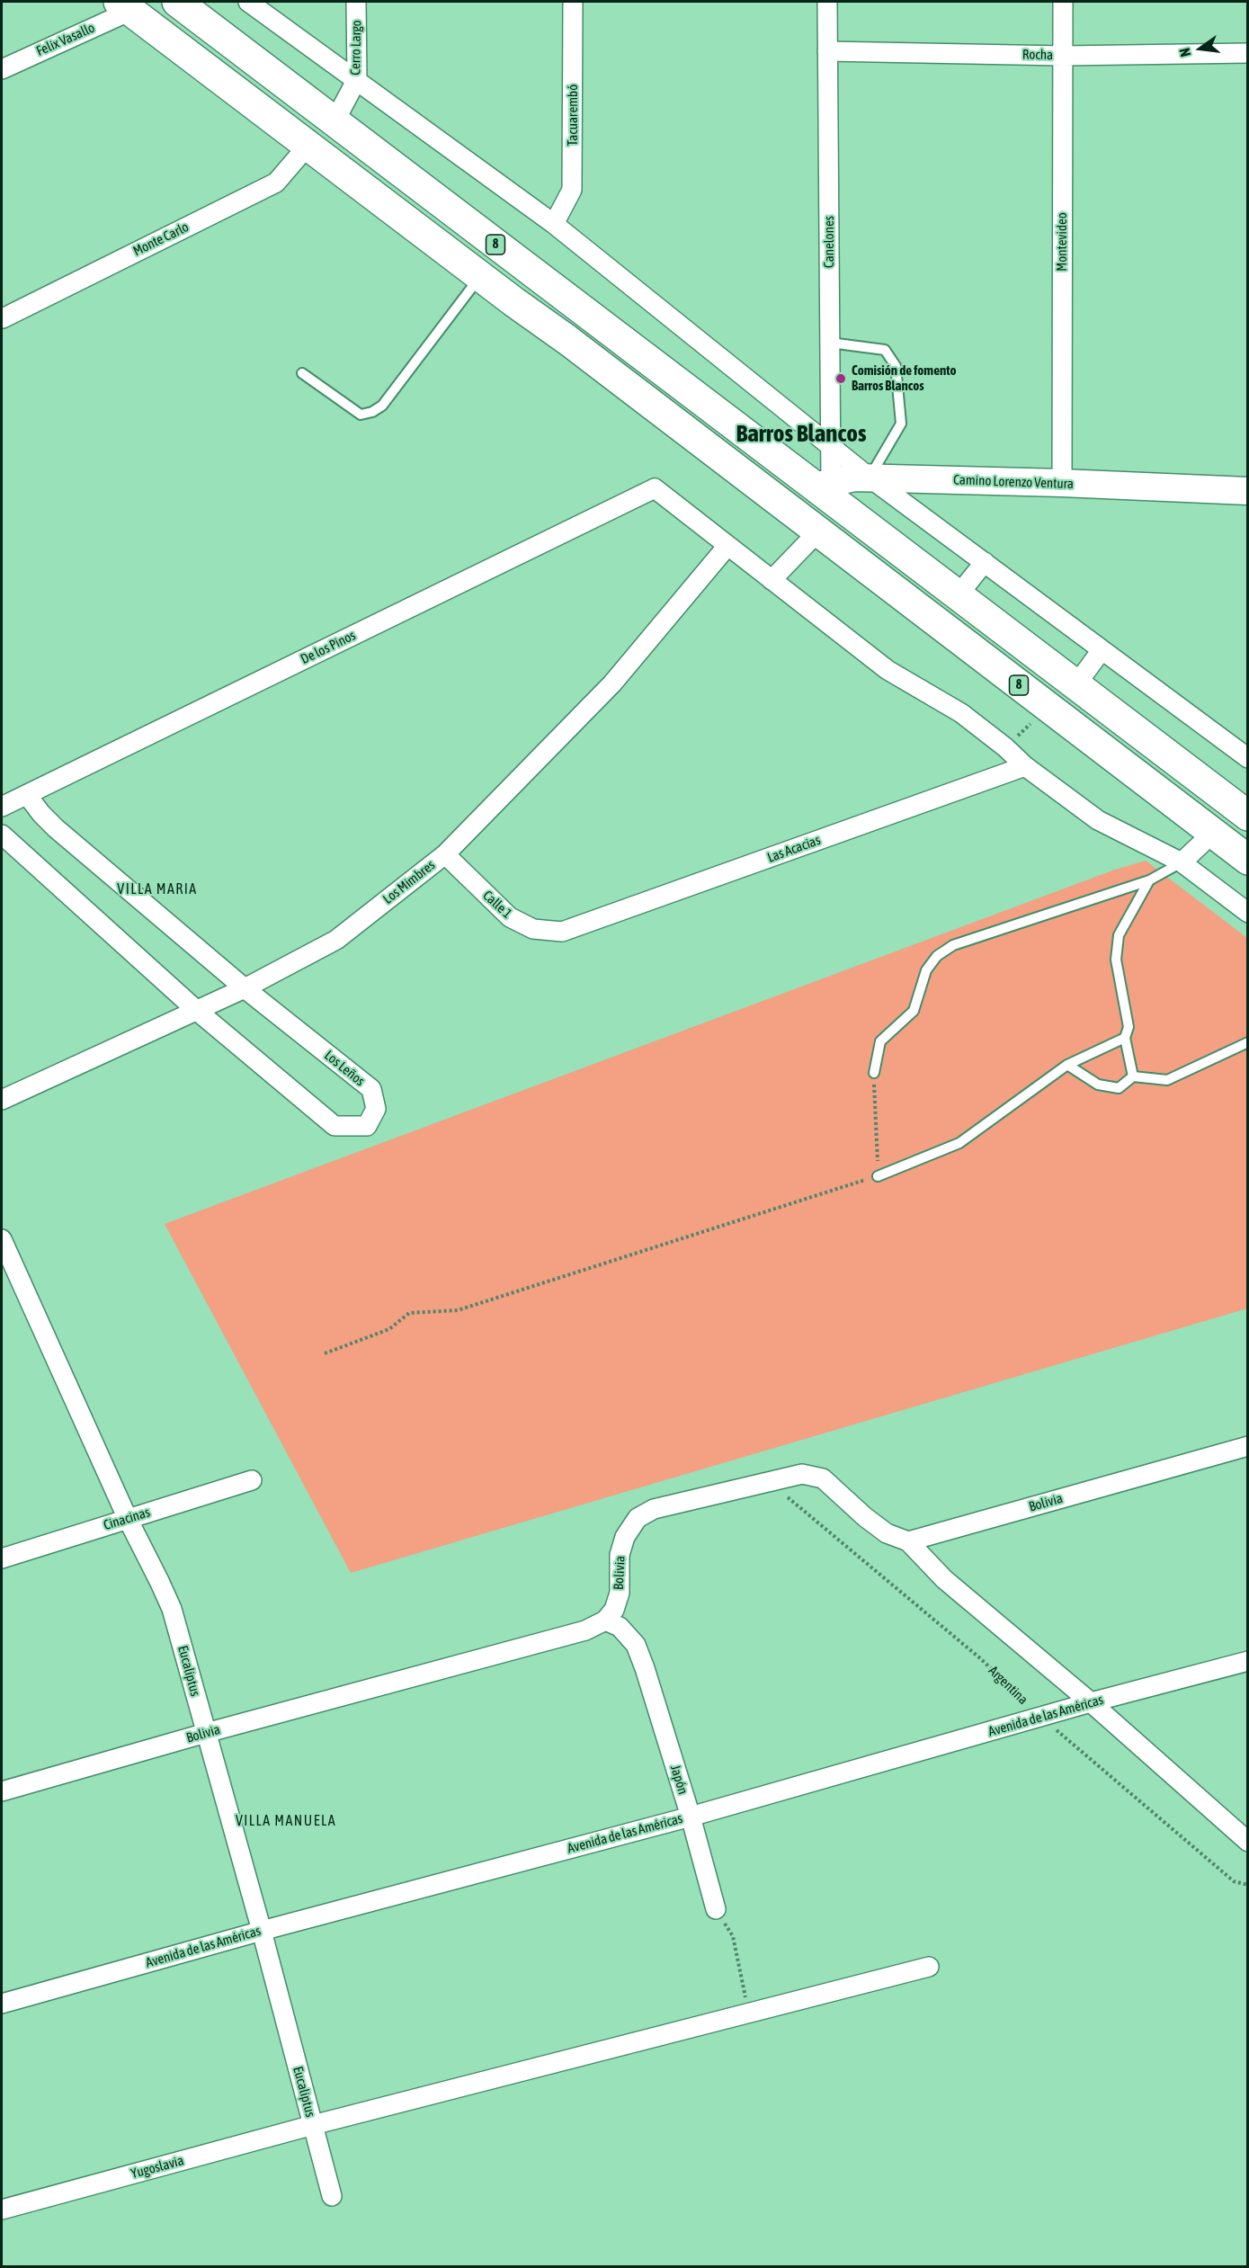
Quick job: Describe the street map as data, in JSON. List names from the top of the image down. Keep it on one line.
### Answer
{"streets":{"highway":["8"],"street":["Felix Vasallo","Cerro Largo","Rocha","Tacuarembó","Monte Carlo","Canelones","Montevideo","Camino Lorenzo Ventura","De los Pinos","Las Acacias","Los Mimbres","Calle 1","Los Leños","Bolivia","Cinacinas","Eucaliptus","Avenida de las Américas","Japón","Yugoslavia"],"path":["Argentina"]},"crossings":[["Felix Vasallo","8"],["Cerro Largo","8"],["Rocha","Canelones"],["Rocha","Montevideo"],["Monte Carlo","8"],["Canelones","8"],["Canelones","Camino Lorenzo Ventura"],["Montevideo","Camino Lorenzo Ventura"],["8","Camino Lorenzo Ventura"],["De los Pinos","Los Mimbres"],["De los Pinos","Los Leños"],["Las Acacias","Calle 1"],["Los Mimbres","Calle 1"],["Los Mimbres","Los Leños"],["Bolivia","Eucaliptus"],["Bolivia","Argentina"],["Bolivia","Japón"],["Cinacinas","Eucaliptus"],["Eucaliptus","Avenida de las Américas"],["Eucaliptus","Yugoslavia"],["Argentina","Avenida de las Américas"],["Avenida de las Américas","Japón"]],"districts":["Barros Blancos","VILLA MARIA","VILLA MANUELA"],"places":["Comisión de fomento Barros Blancos"],"north":"left"}
